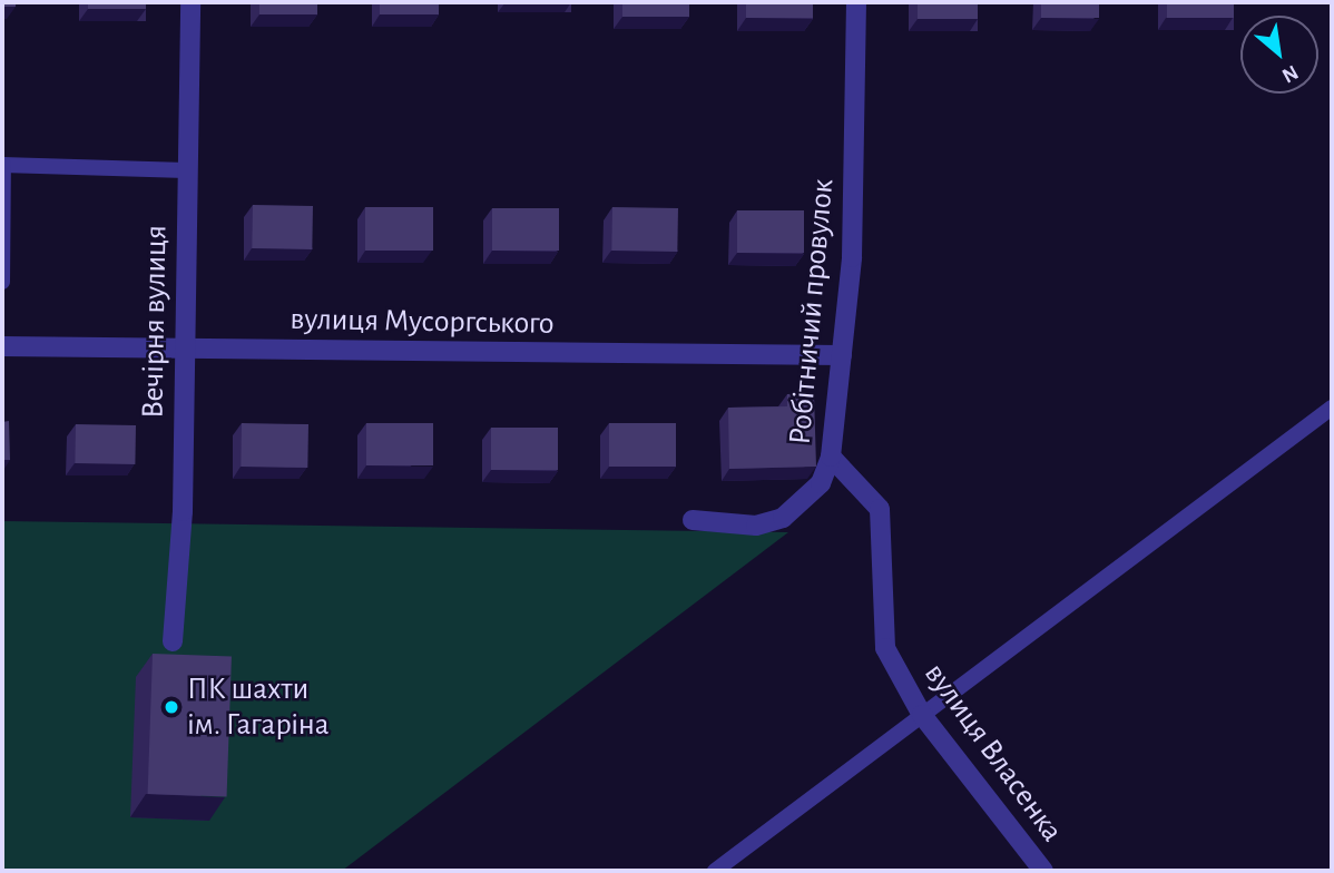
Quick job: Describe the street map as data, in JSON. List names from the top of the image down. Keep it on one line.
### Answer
{"streets":{"street":["Робітничий провулок","Вечірня вулиця","вулиця Мусоргського","вулиця Власенка"]},"crossings":[["Робітничий провулок","вулиця Мусоргського"],["Робітничий провулок","вулиця Власенка"],["Вечірня вулиця","вулиця Мусоргського"]],"places":["ПК шахти ім. Гагаріна"],"north":"bottom right"}
